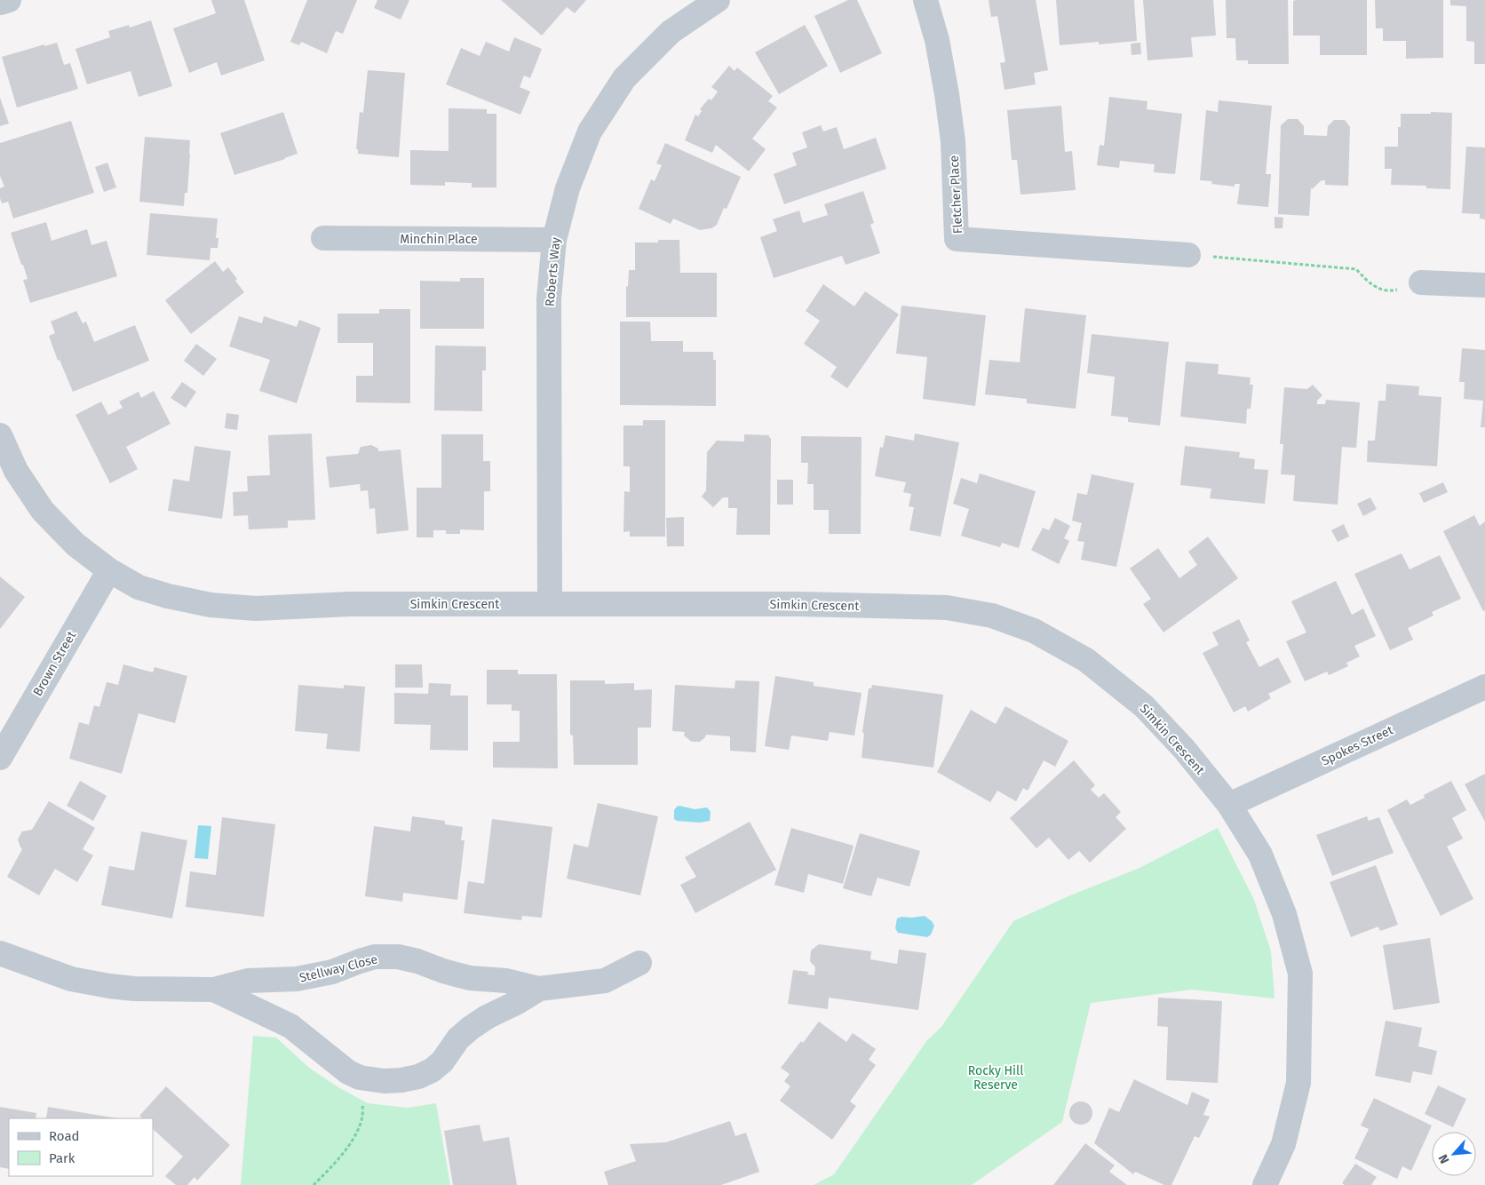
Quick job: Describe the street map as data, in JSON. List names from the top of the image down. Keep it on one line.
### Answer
{"streets":{"street":["Fletcher Place","Minchin Place","Roberts Way","Simkin Crescent","Brown Street","Spokes Street","Stellway Close"]},"crossings":[["Minchin Place","Roberts Way"],["Roberts Way","Simkin Crescent"],["Simkin Crescent","Brown Street"],["Simkin Crescent","Spokes Street"]],"parks":["Rocky Hill Reserve"],"legend":["Road","Park"],"north":"bottom left"}
